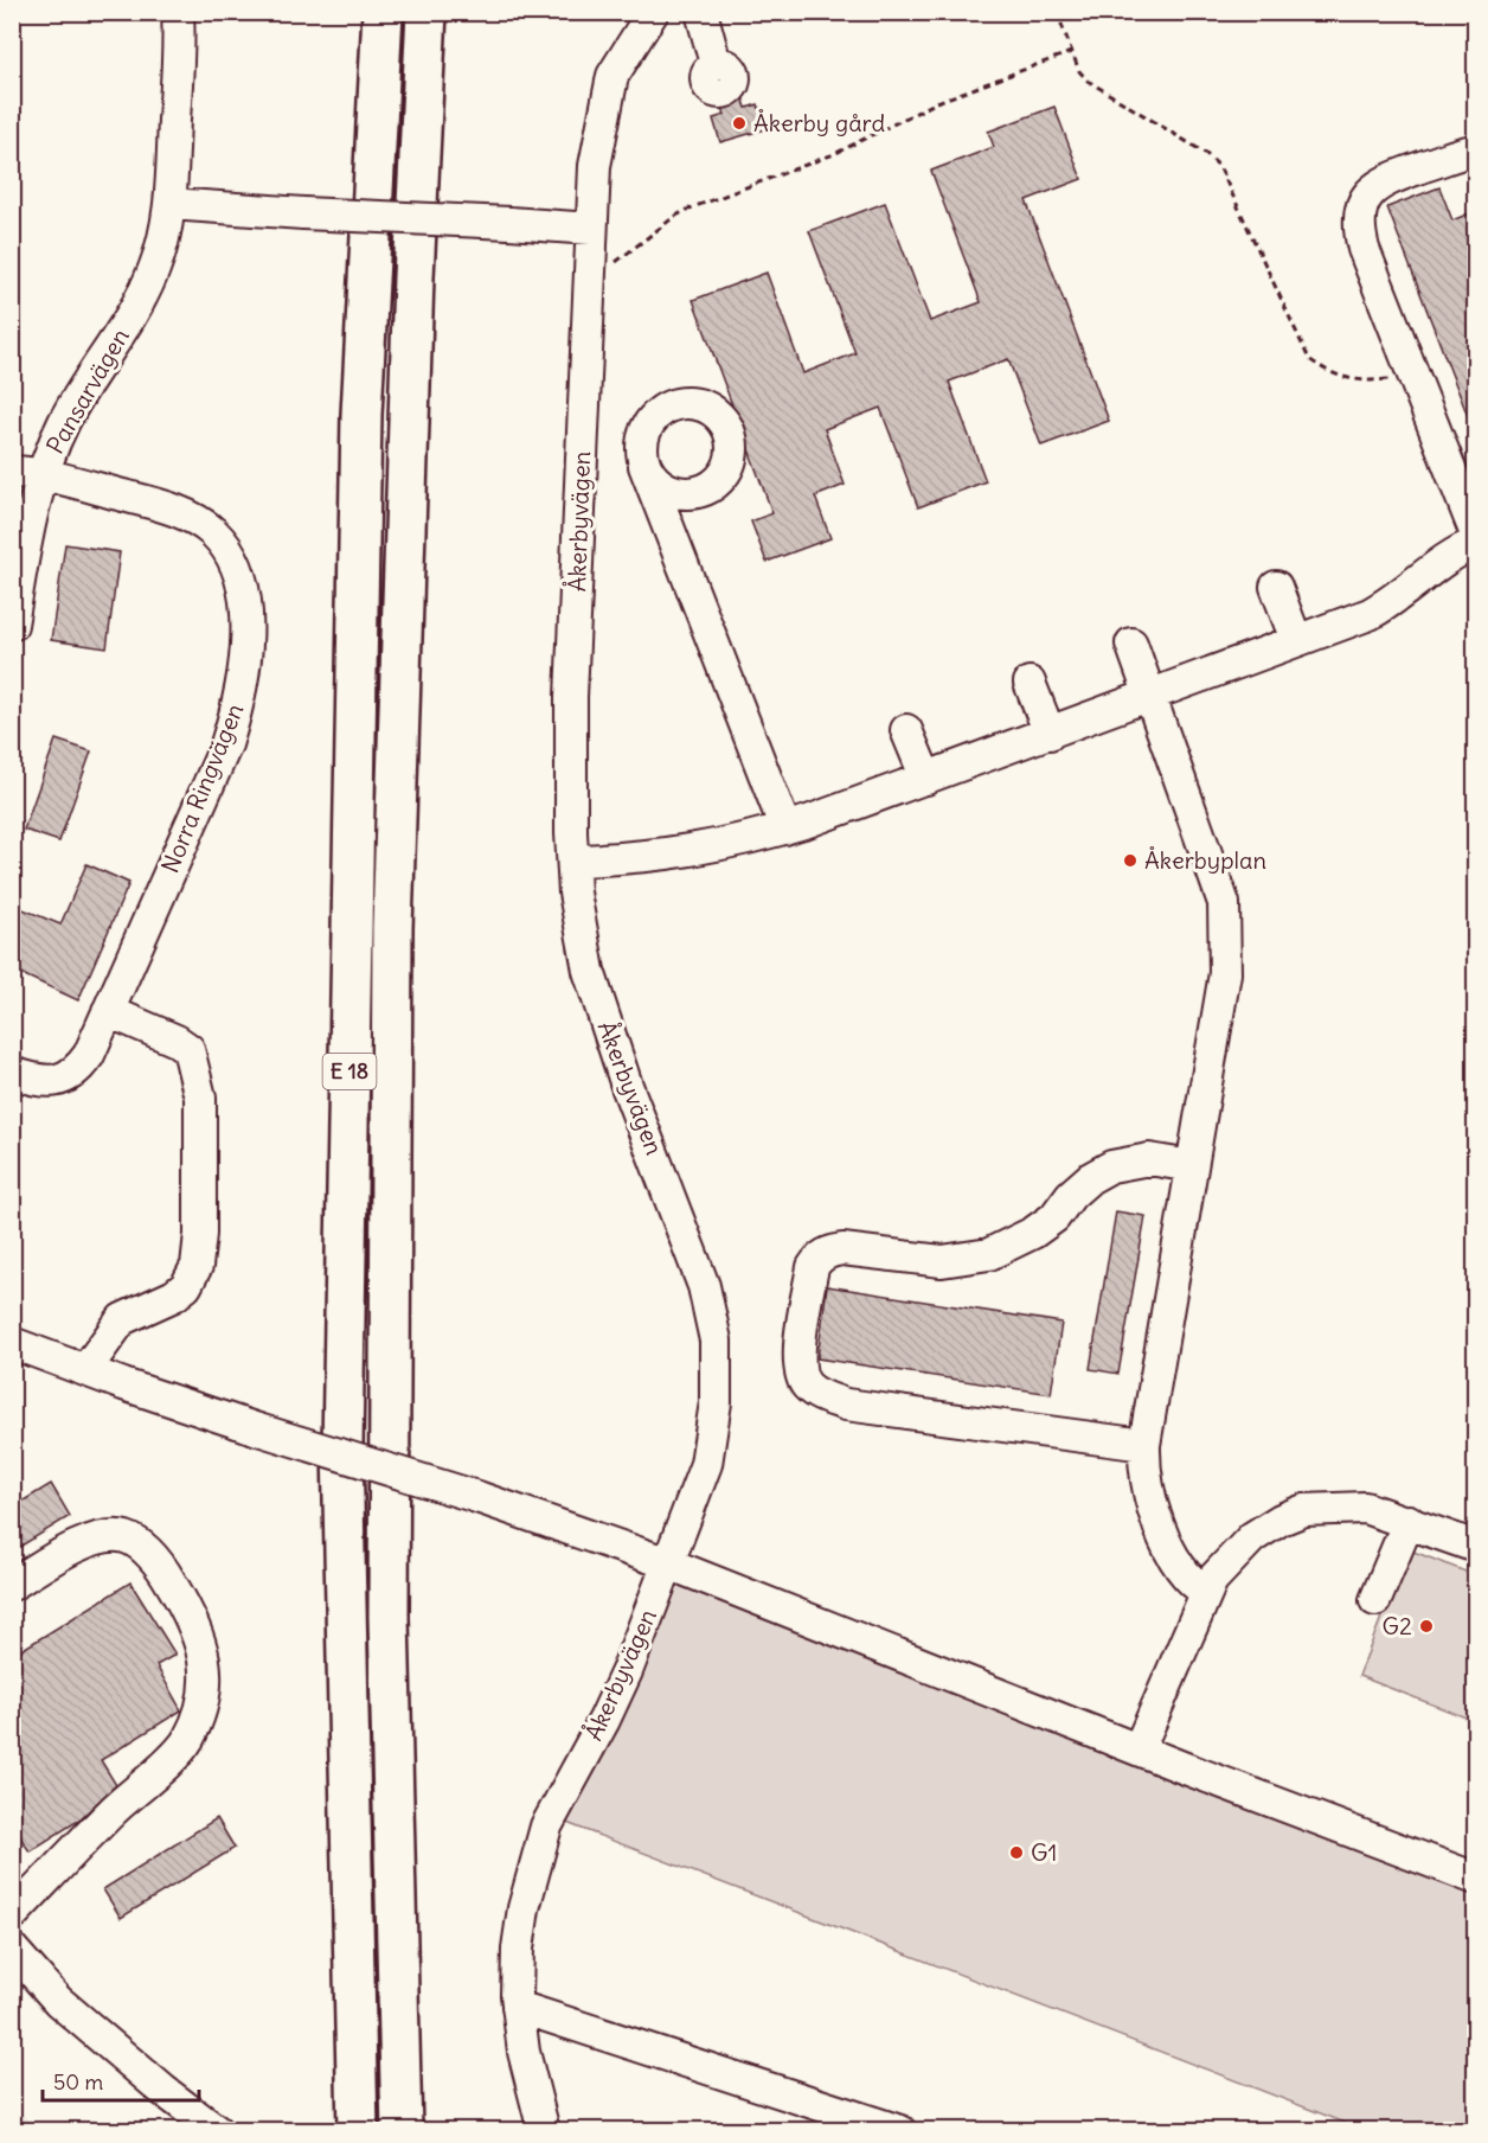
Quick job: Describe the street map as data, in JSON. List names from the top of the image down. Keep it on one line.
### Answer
{"streets":{"highway":["E 18"],"lane":["Pansarvägen","Åkerbyvägen","Norra Ringvägen"]},"crossings":[["Pansarvägen","Norra Ringvägen"]],"places":["Åkerby gård","Åkerbyplan","G2","G1"],"scale_bar":"50 m"}
